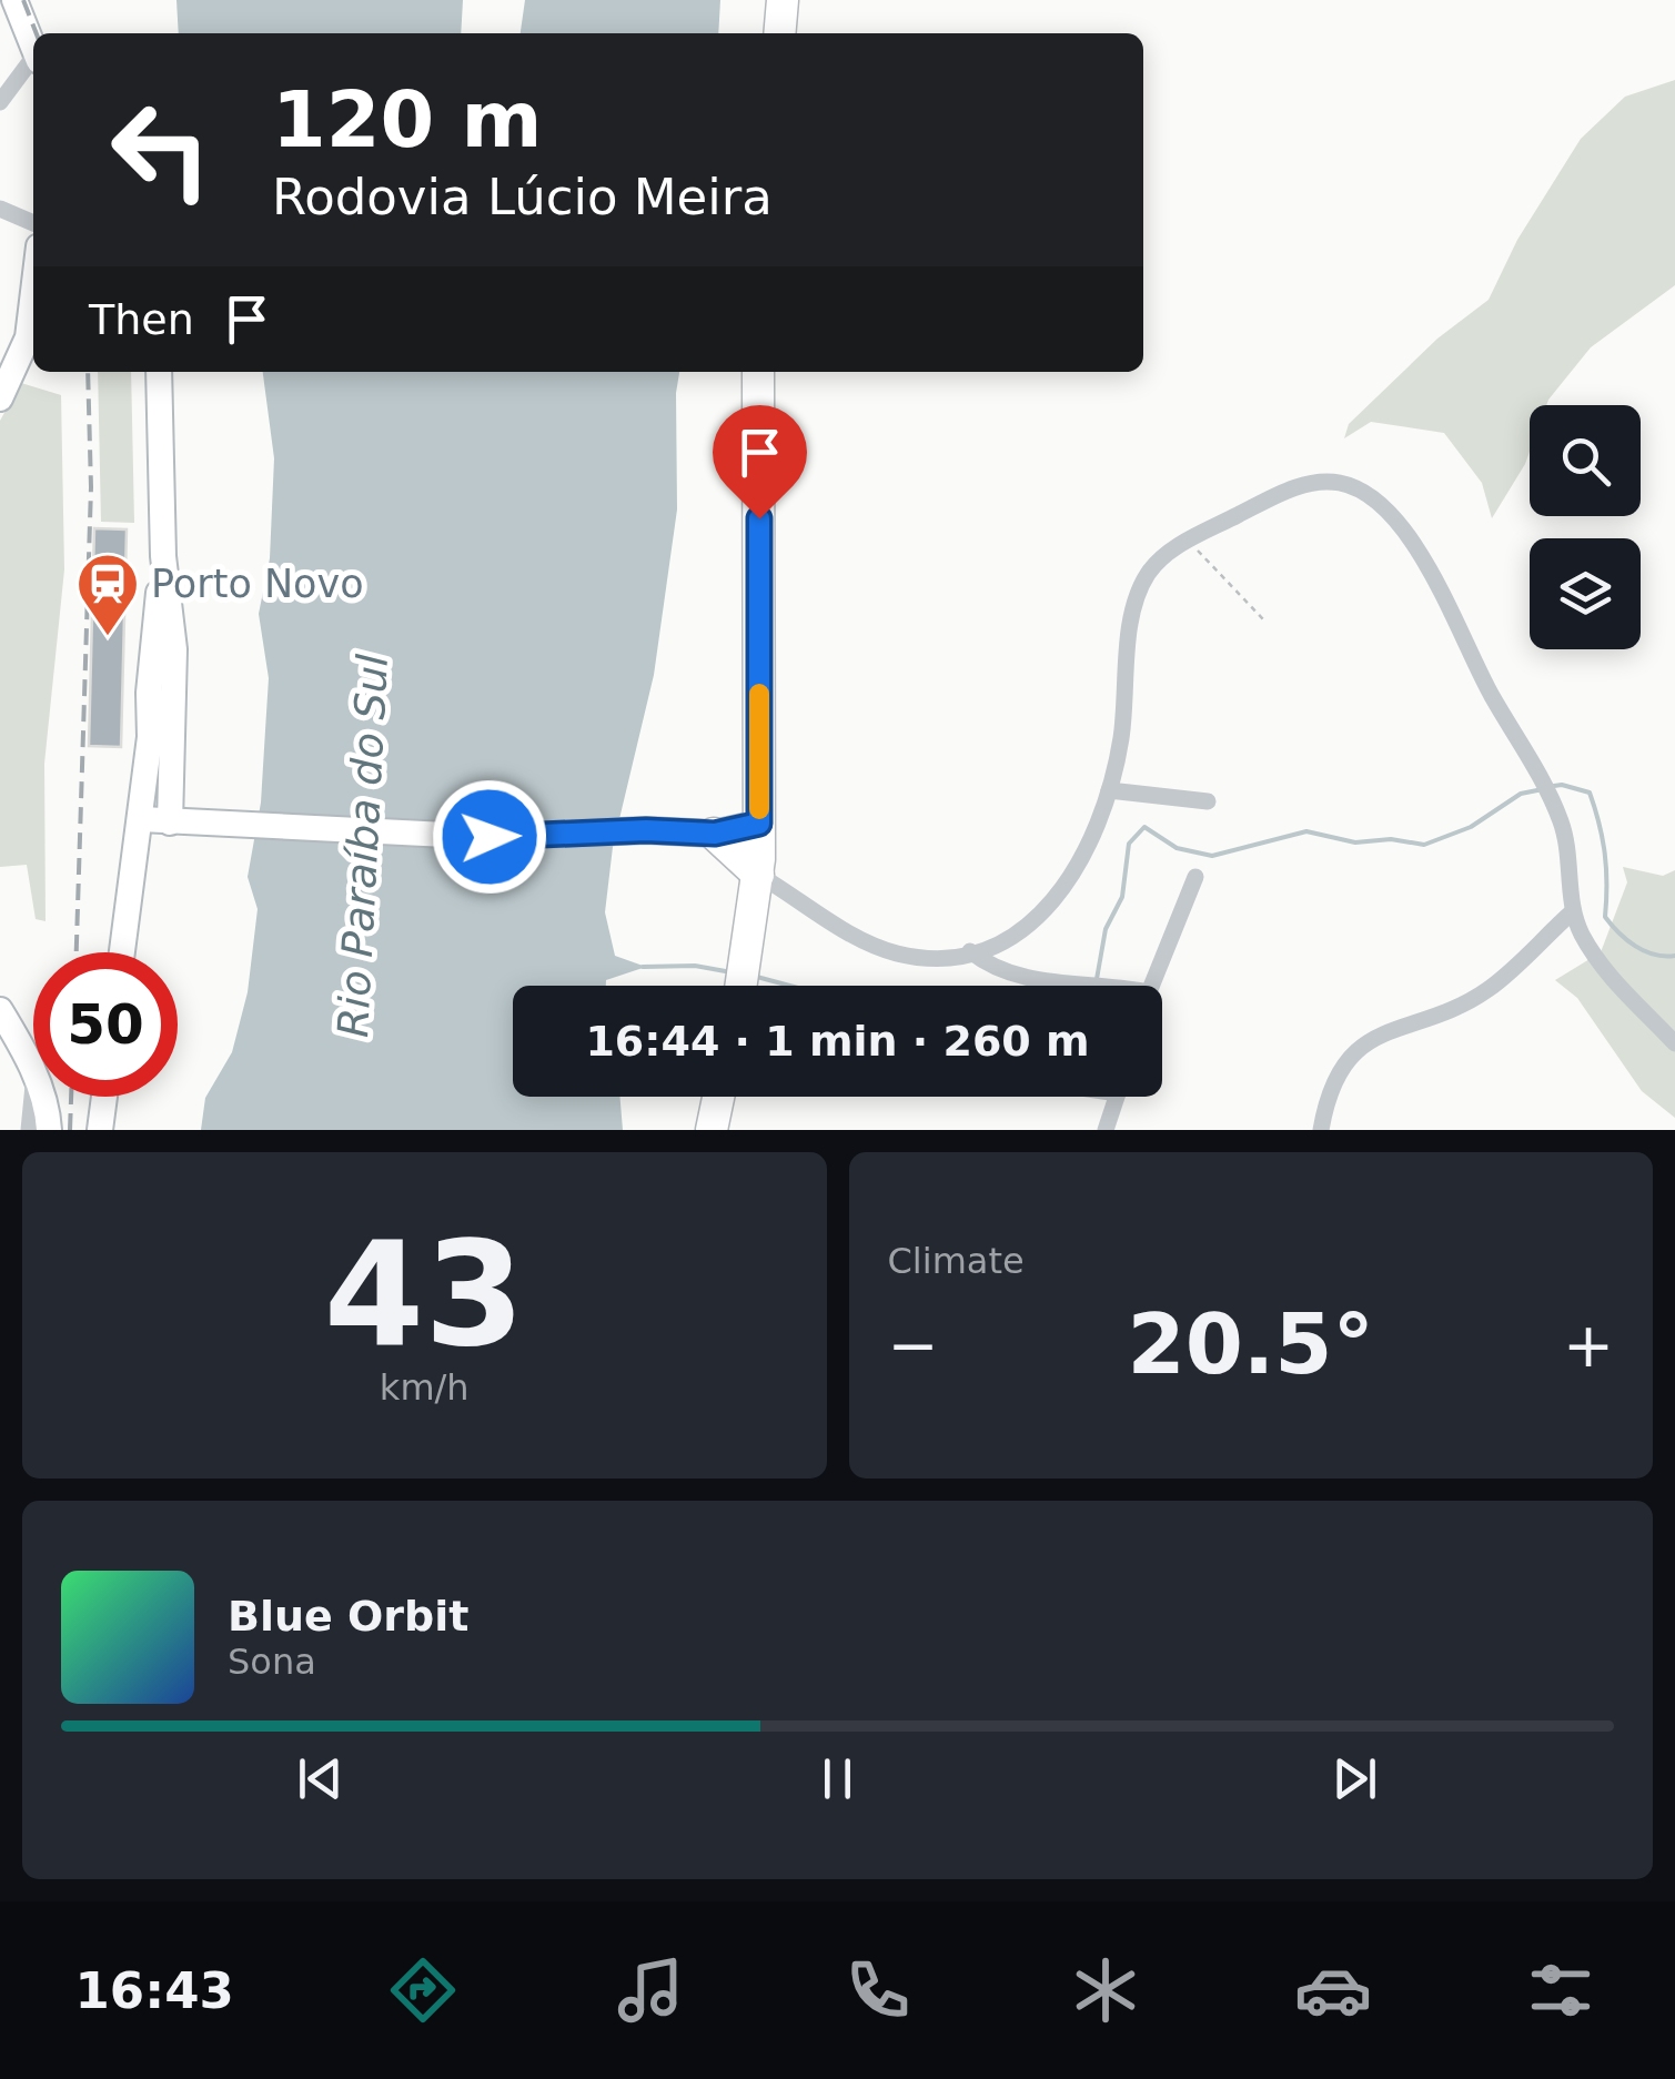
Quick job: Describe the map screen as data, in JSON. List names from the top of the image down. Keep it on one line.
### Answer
{"water":["Rio Paraíba do Sul"],"places":{"station":["Porto Novo"]},"page":{"turn":["120 m","Rodovia Lúcio Meira"],"then":"Then","limit":"50","trip":"16:44 · 1 min · 260 m","tile":[["43","km/h"],"Climate"],"heat":["−","20.5°","+"],"song":["Blue Orbit","Sona"],"tabs":"16:43"}}
